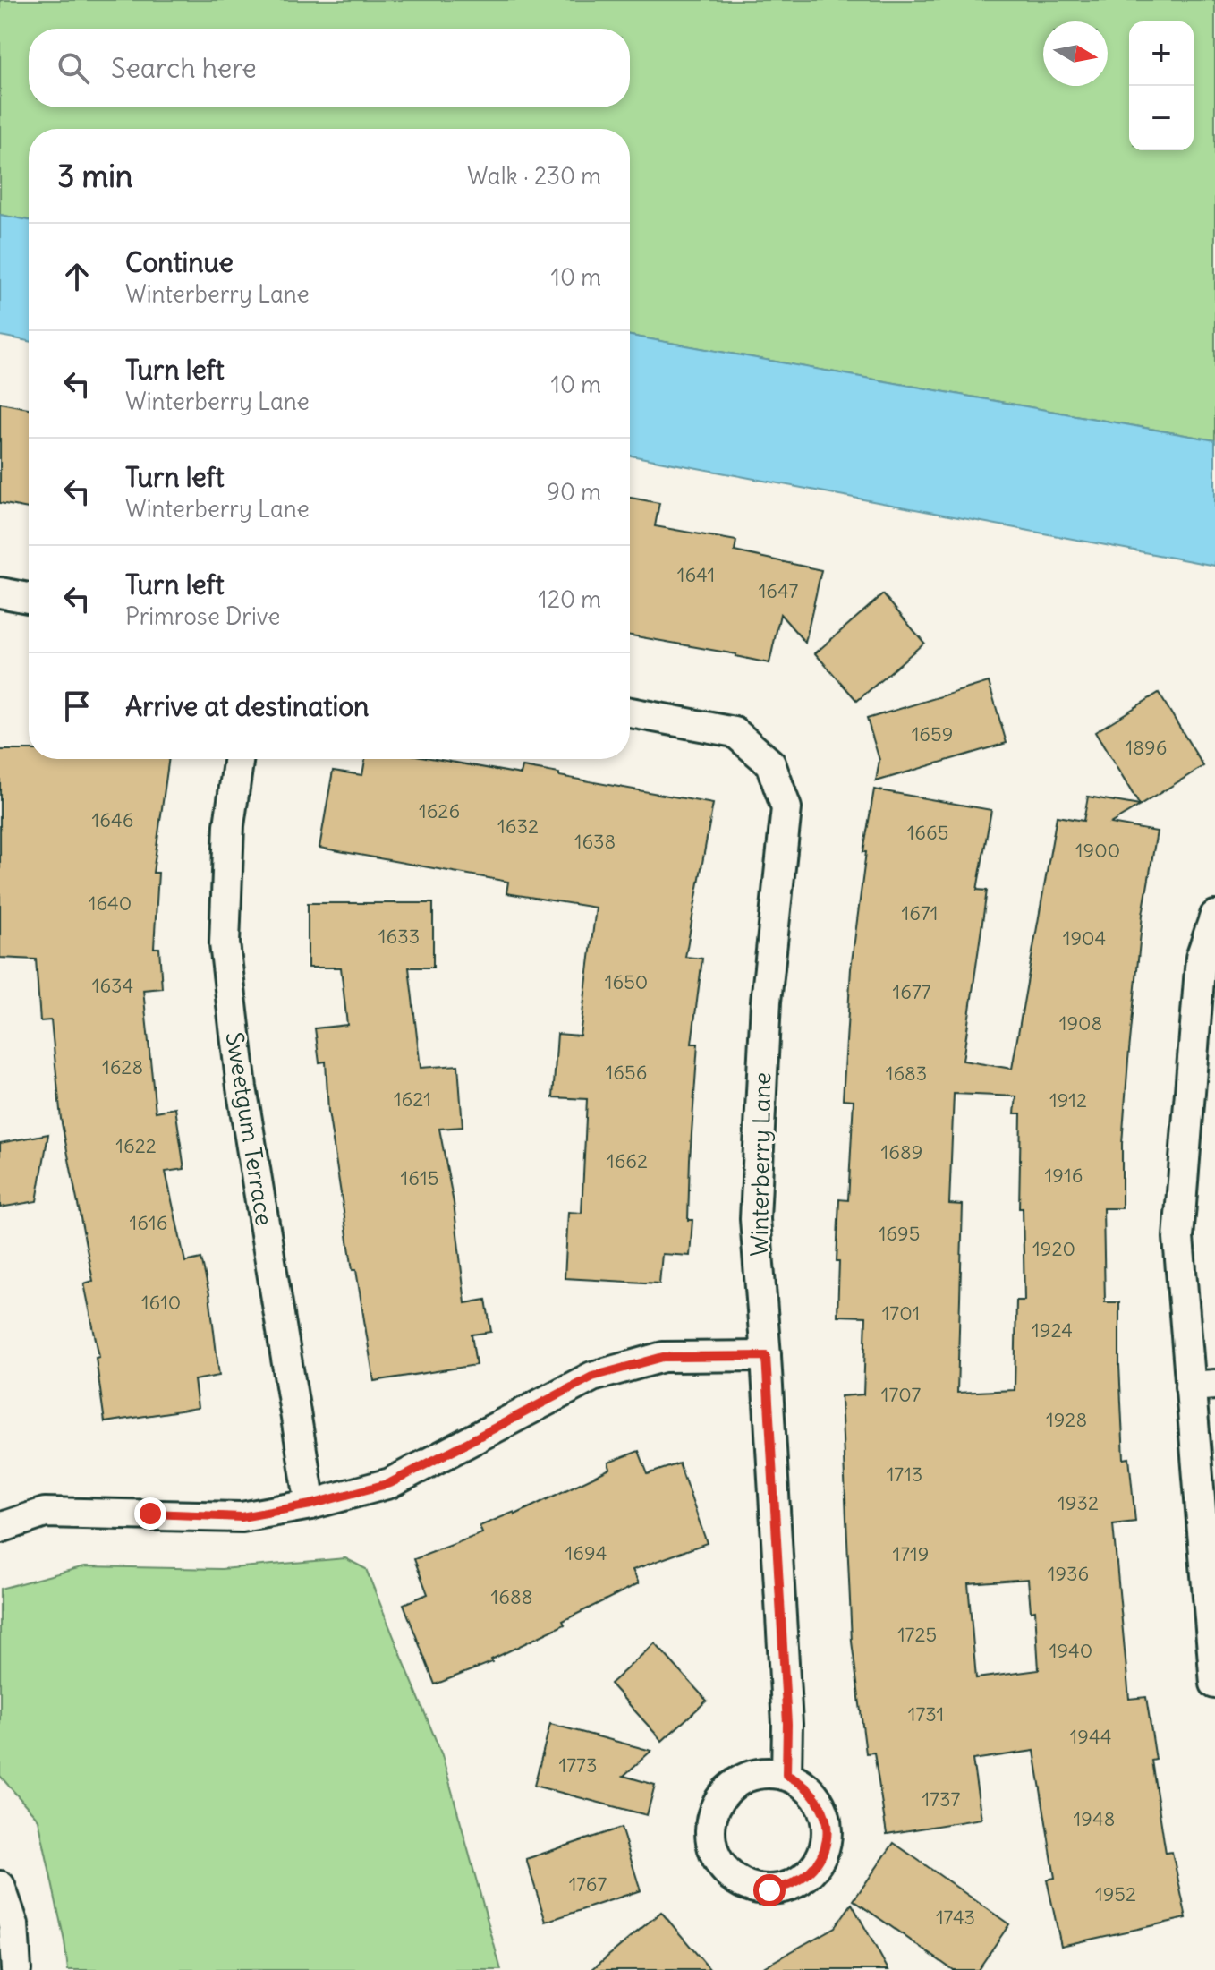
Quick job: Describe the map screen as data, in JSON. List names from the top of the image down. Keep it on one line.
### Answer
{"streets":{"street":["Sweetgum Terrace","Winterberry Lane"]},"house_numbers":["1641","1647","1659","1896","1626","1646","1632","1665","1638","1900","1640","1671","1633","1904","1650","1634","1677","1908","1628","1656","1683","1621","1912","1622","1689","1662","1916","1615","1616","1695","1920","1610","1701","1924","1707","1928","1713","1932","1694","1719","1936","1688","1725","1940","1731","1944","1773","1737","1948","1767","1952","1743"],"north":"right","page":{"map_buttons":["+","−"],"search":"Search here","heading":["3 min","Walk · 230 m"],"list":[["Continue","Winterberry Lane","10 m"],["Turn left","Winterberry Lane","10 m"],["Turn left","Winterberry Lane","90 m"],["Turn left","Primrose Drive","120 m"],"Arrive at destination"]}}
